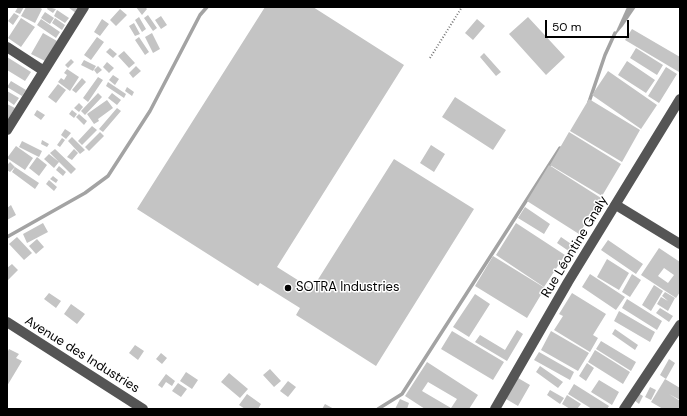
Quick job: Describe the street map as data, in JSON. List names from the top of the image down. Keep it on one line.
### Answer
{"streets":{"street":["Rue Léontine Gnaly","Avenue des Industries"]},"places":["SOTRA Industries"],"scale_bar":"50 m"}
